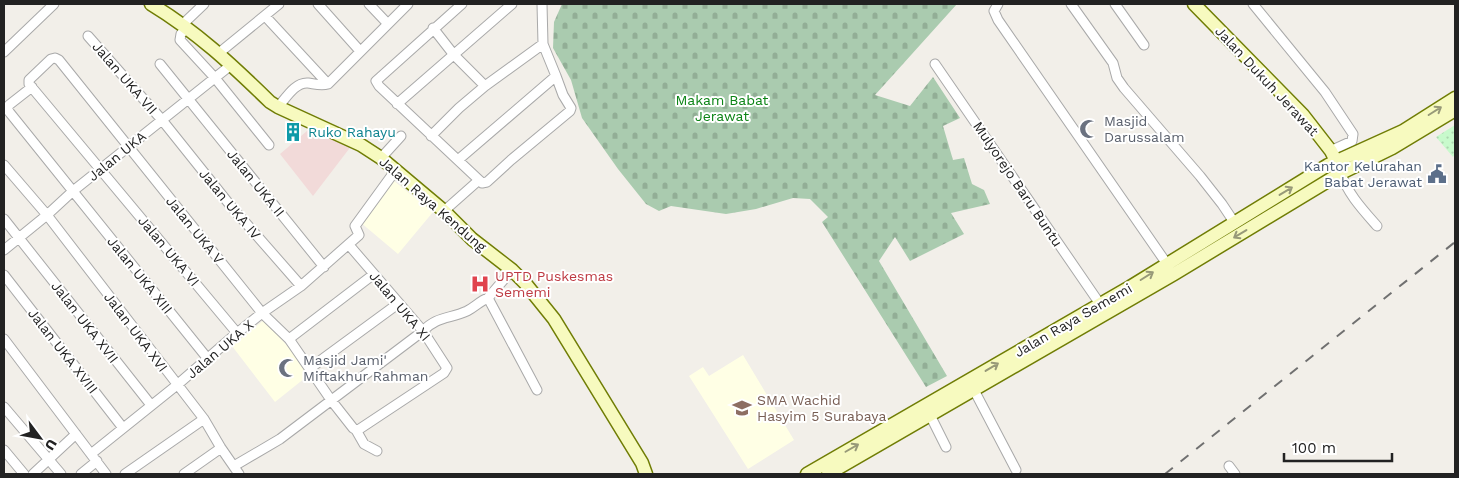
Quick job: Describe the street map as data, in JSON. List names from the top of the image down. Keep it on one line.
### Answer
{"streets":{"main road":["Jalan Dukuh Jerawat","Jalan Raya Kendung","Jalan Raya Sememi"],"street":["Jalan UKA VII","Jalan UKA","Jalan UKA II","Mulyorejo Baru Buntu","Jalan UKA IV","Jalan UKA V","Jalan UKA VI","Jalan UKA XIII","Jalan UKA XI","Jalan UKA XVII","Jalan UKA XVI","Jalan UKA X","Jalan UKA XVIII"]},"crossings":[["Jalan UKA VII","Jalan UKA"],["Jalan UKA VII","Jalan UKA IV"],["Jalan Dukuh Jerawat","Jalan Raya Sememi"],["Jalan UKA","Jalan UKA II"],["Jalan UKA","Jalan UKA IV"],["Jalan UKA","Jalan Raya Kendung"],["Jalan UKA","Jalan UKA V"],["Jalan UKA","Jalan UKA VI"],["Jalan UKA","Jalan UKA XIII"],["Jalan UKA","Jalan UKA XVII"],["Jalan UKA","Jalan UKA XVI"],["Jalan UKA II","Jalan UKA X"],["Mulyorejo Baru Buntu","Jalan Raya Sememi"],["Jalan UKA IV","Jalan UKA X"],["Jalan UKA V","Jalan UKA VI"],["Jalan UKA V","Jalan UKA XIII"],["Jalan UKA V","Jalan UKA XI"],["Jalan UKA V","Jalan UKA X"],["Jalan UKA VI","Jalan UKA XIII"],["Jalan UKA VI","Jalan UKA X"],["Jalan UKA XIII","Jalan UKA X"],["Jalan UKA XI","Jalan UKA X"],["Jalan UKA XVII","Jalan UKA X"],["Jalan UKA XVI","Jalan UKA X"],["Jalan UKA X","Jalan UKA XVIII"]],"parks":["Makam Babat Jerawat"],"places":{"mosque":["Masjid Darussalam","Masjid Jami' Miftakhur Rahman"],"building":["Ruko Rahayu"],"public building":["Kantor Kelurahan Babat Jerawat"],"hospital":["UPTD Puskesmas Sememi"],"school or university":["SMA Wachid Hasyim 5 Surabaya"]},"scale_bar":"100 m","north":"bottom right"}
